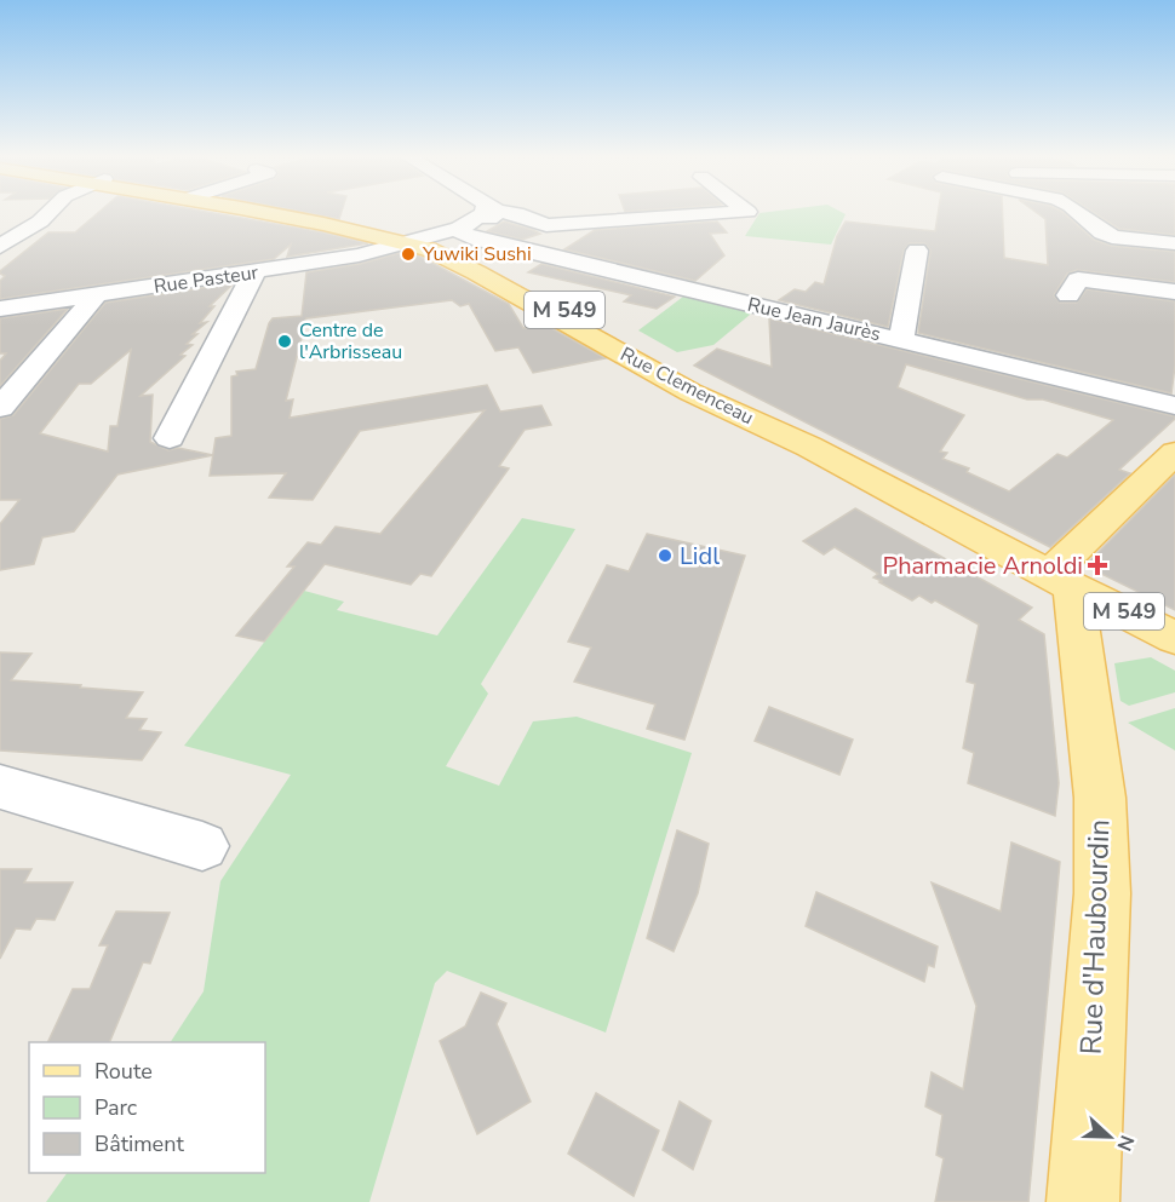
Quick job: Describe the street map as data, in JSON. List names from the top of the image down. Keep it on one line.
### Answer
{"streets":{"main road":["M 549","Rue Clemenceau","Rue d'Haubourdin"],"street":["Rue Pasteur","Rue Jean Jaurès"]},"crossings":[["Rue Pasteur","Rue Jean Jaurès"],["Rue Pasteur","Rue Clemenceau"],["M 549","Rue Clemenceau"],["M 549","Rue d'Haubourdin"],["Rue Jean Jaurès","Rue Clemenceau"],["Rue Clemenceau","Rue d'Haubourdin"]],"places":{"other":["Yuwiki Sushi","Centre de l'Arbrisseau","Lidl"],"health":["Pharmacie Arnoldi"]},"legend":["Route","Parc","Bâtiment"],"north":"right"}
